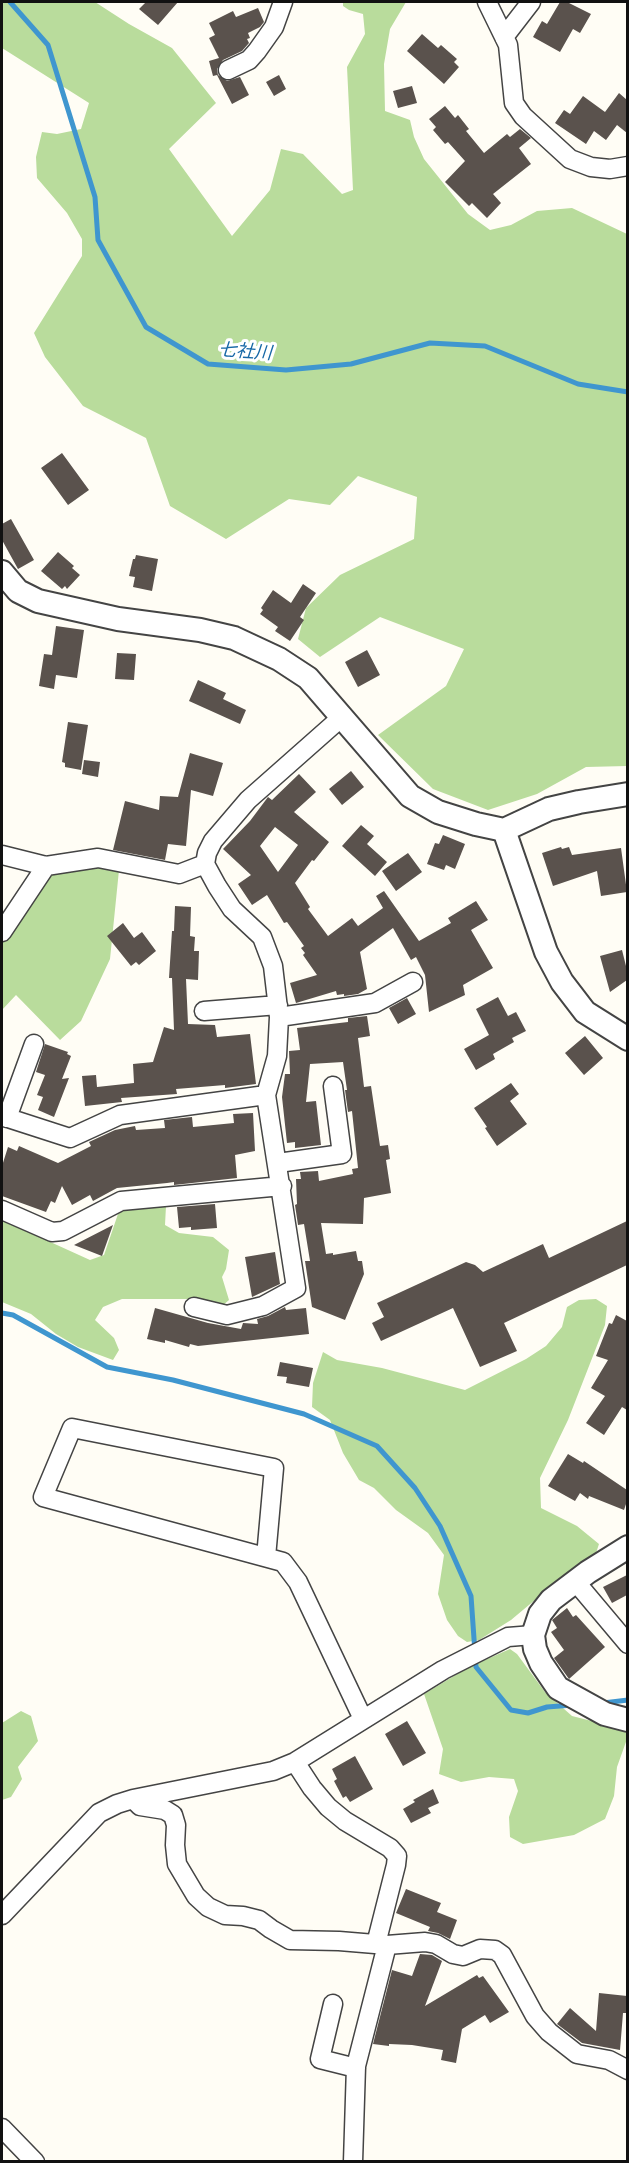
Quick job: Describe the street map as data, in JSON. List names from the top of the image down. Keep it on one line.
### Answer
{"water":["七社川"]}
